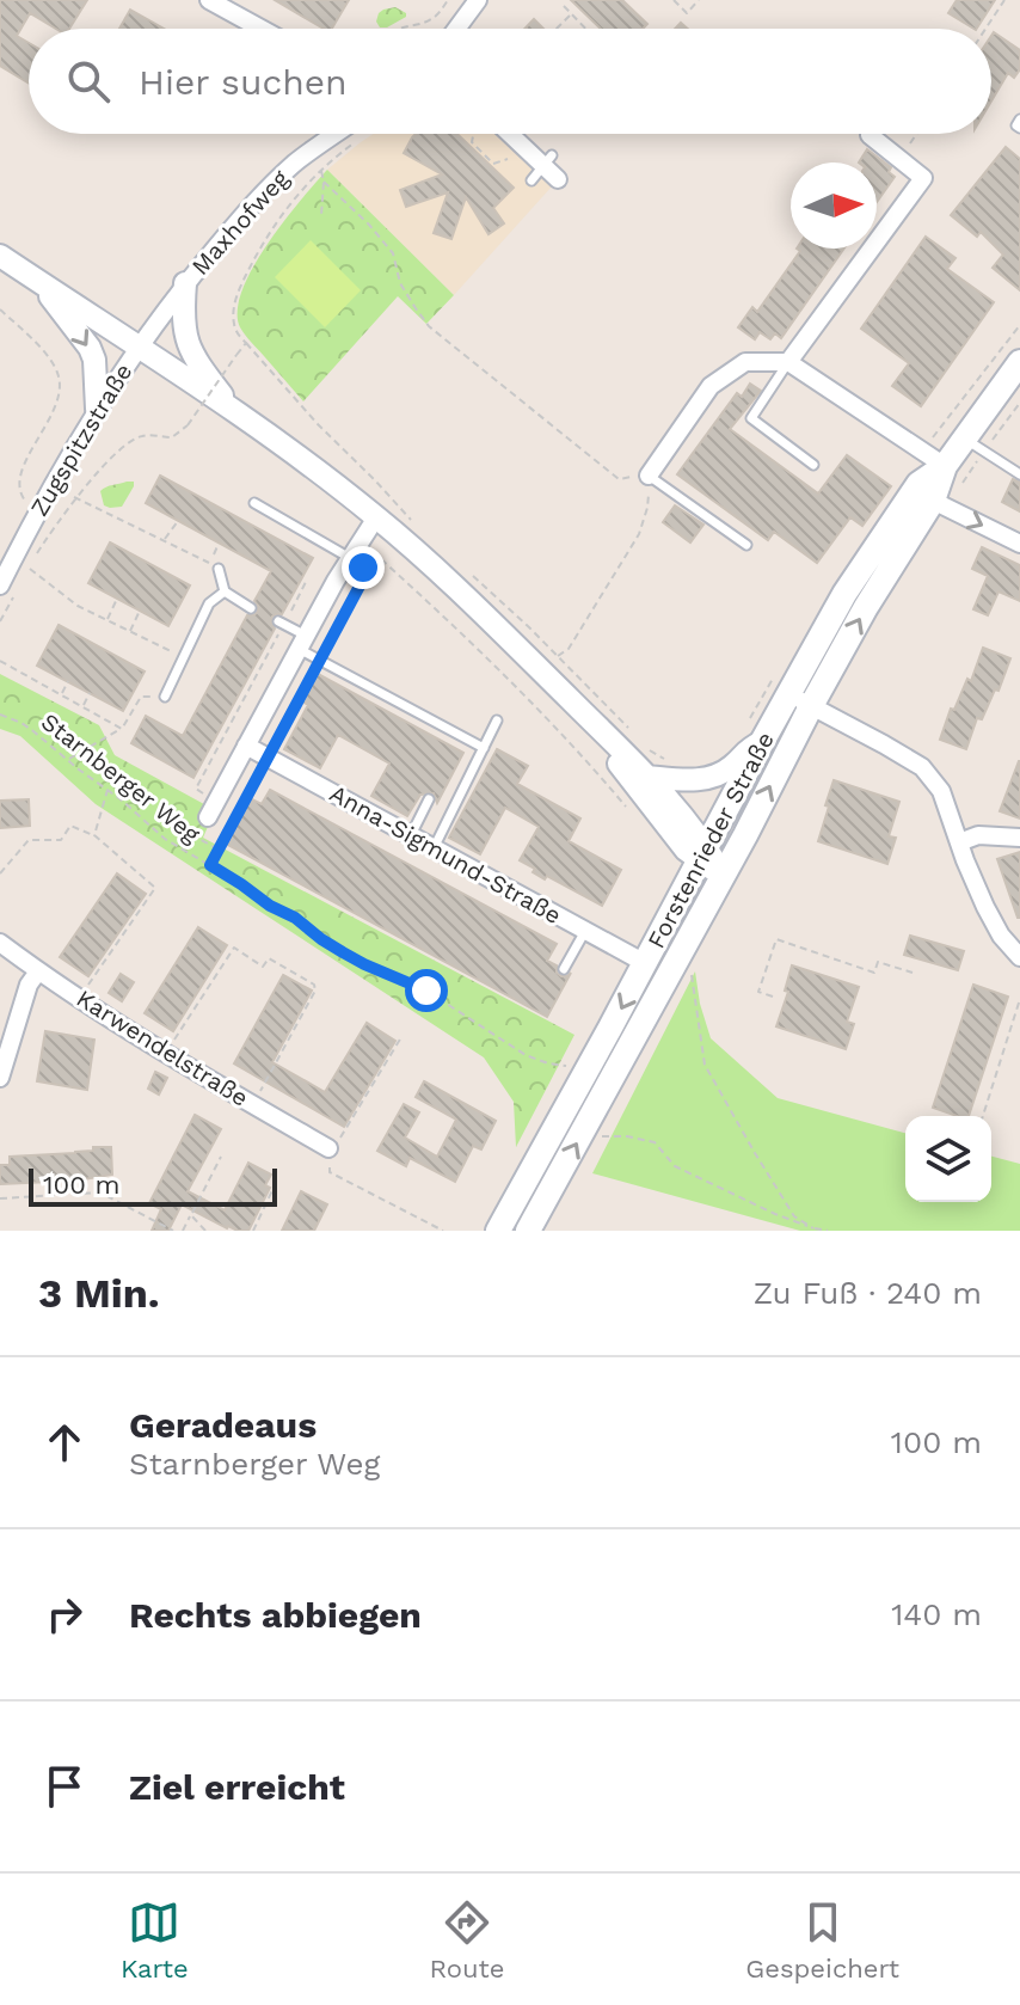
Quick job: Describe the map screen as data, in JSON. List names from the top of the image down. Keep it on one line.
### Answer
{"streets":{"main road":["Forstenrieder Straße"],"street":["Maxhofweg","Zugspitzstraße","Anna-Sigmund-Straße","Karwendelstraße"],"path":["Starnberger Weg"]},"crossings":[["Maxhofweg","Zugspitzstraße"],["Forstenrieder Straße","Anna-Sigmund-Straße"]],"scale_bar":"100 m","north":"right","page":{"search":"Hier suchen","scale":"100 m","heading":["3 Min.","Zu Fuß · 240 m"],"list":[["Geradeaus","Starnberger Weg","100 m"],["Rechts abbiegen","140 m"],"Ziel erreicht"],"nav":["Karte","Route","Gespeichert"]}}
